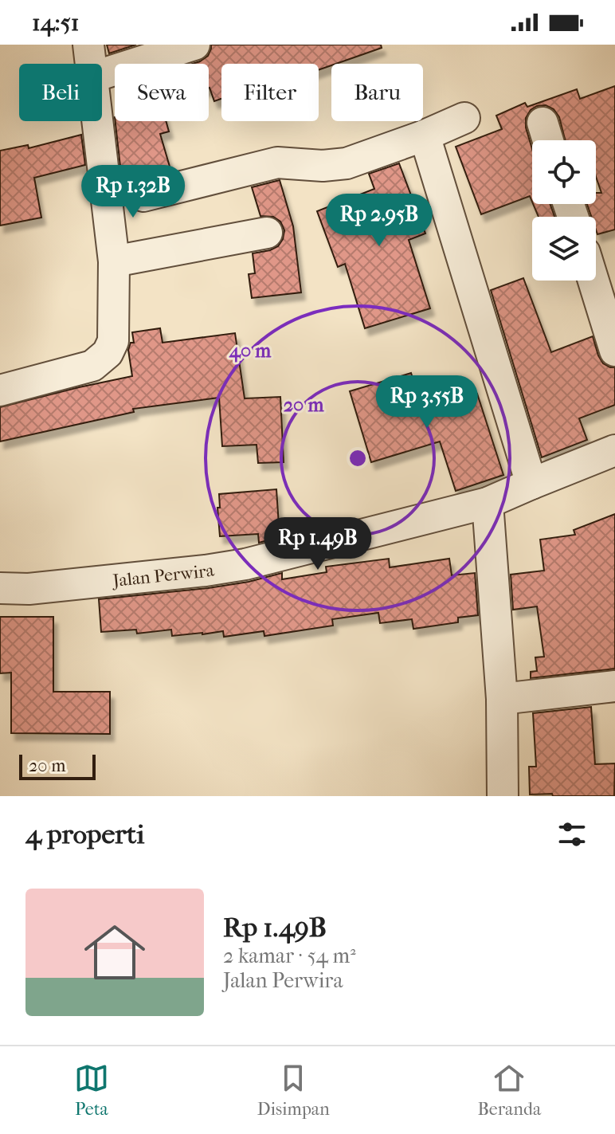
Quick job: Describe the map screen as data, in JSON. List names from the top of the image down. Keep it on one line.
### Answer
{"streets":{"street":["Jalan Perwira"]},"scale_bar":"20 m","page":{"status":"14:51","chip":["Beli","Sewa","Filter","Baru"],"price":["Rp 1.32B","Rp 2.95B","Rp 3.55B","Rp 1.49B"],"scale":"20 m","heading":"4 properti","list":[{"name":"Rp 1.49B","note":"2 kamar · 54 m² · Jalan Perwira"}],"tabs":["Peta","Disimpan","Beranda"]},"rings":["40 m","20 m"]}
